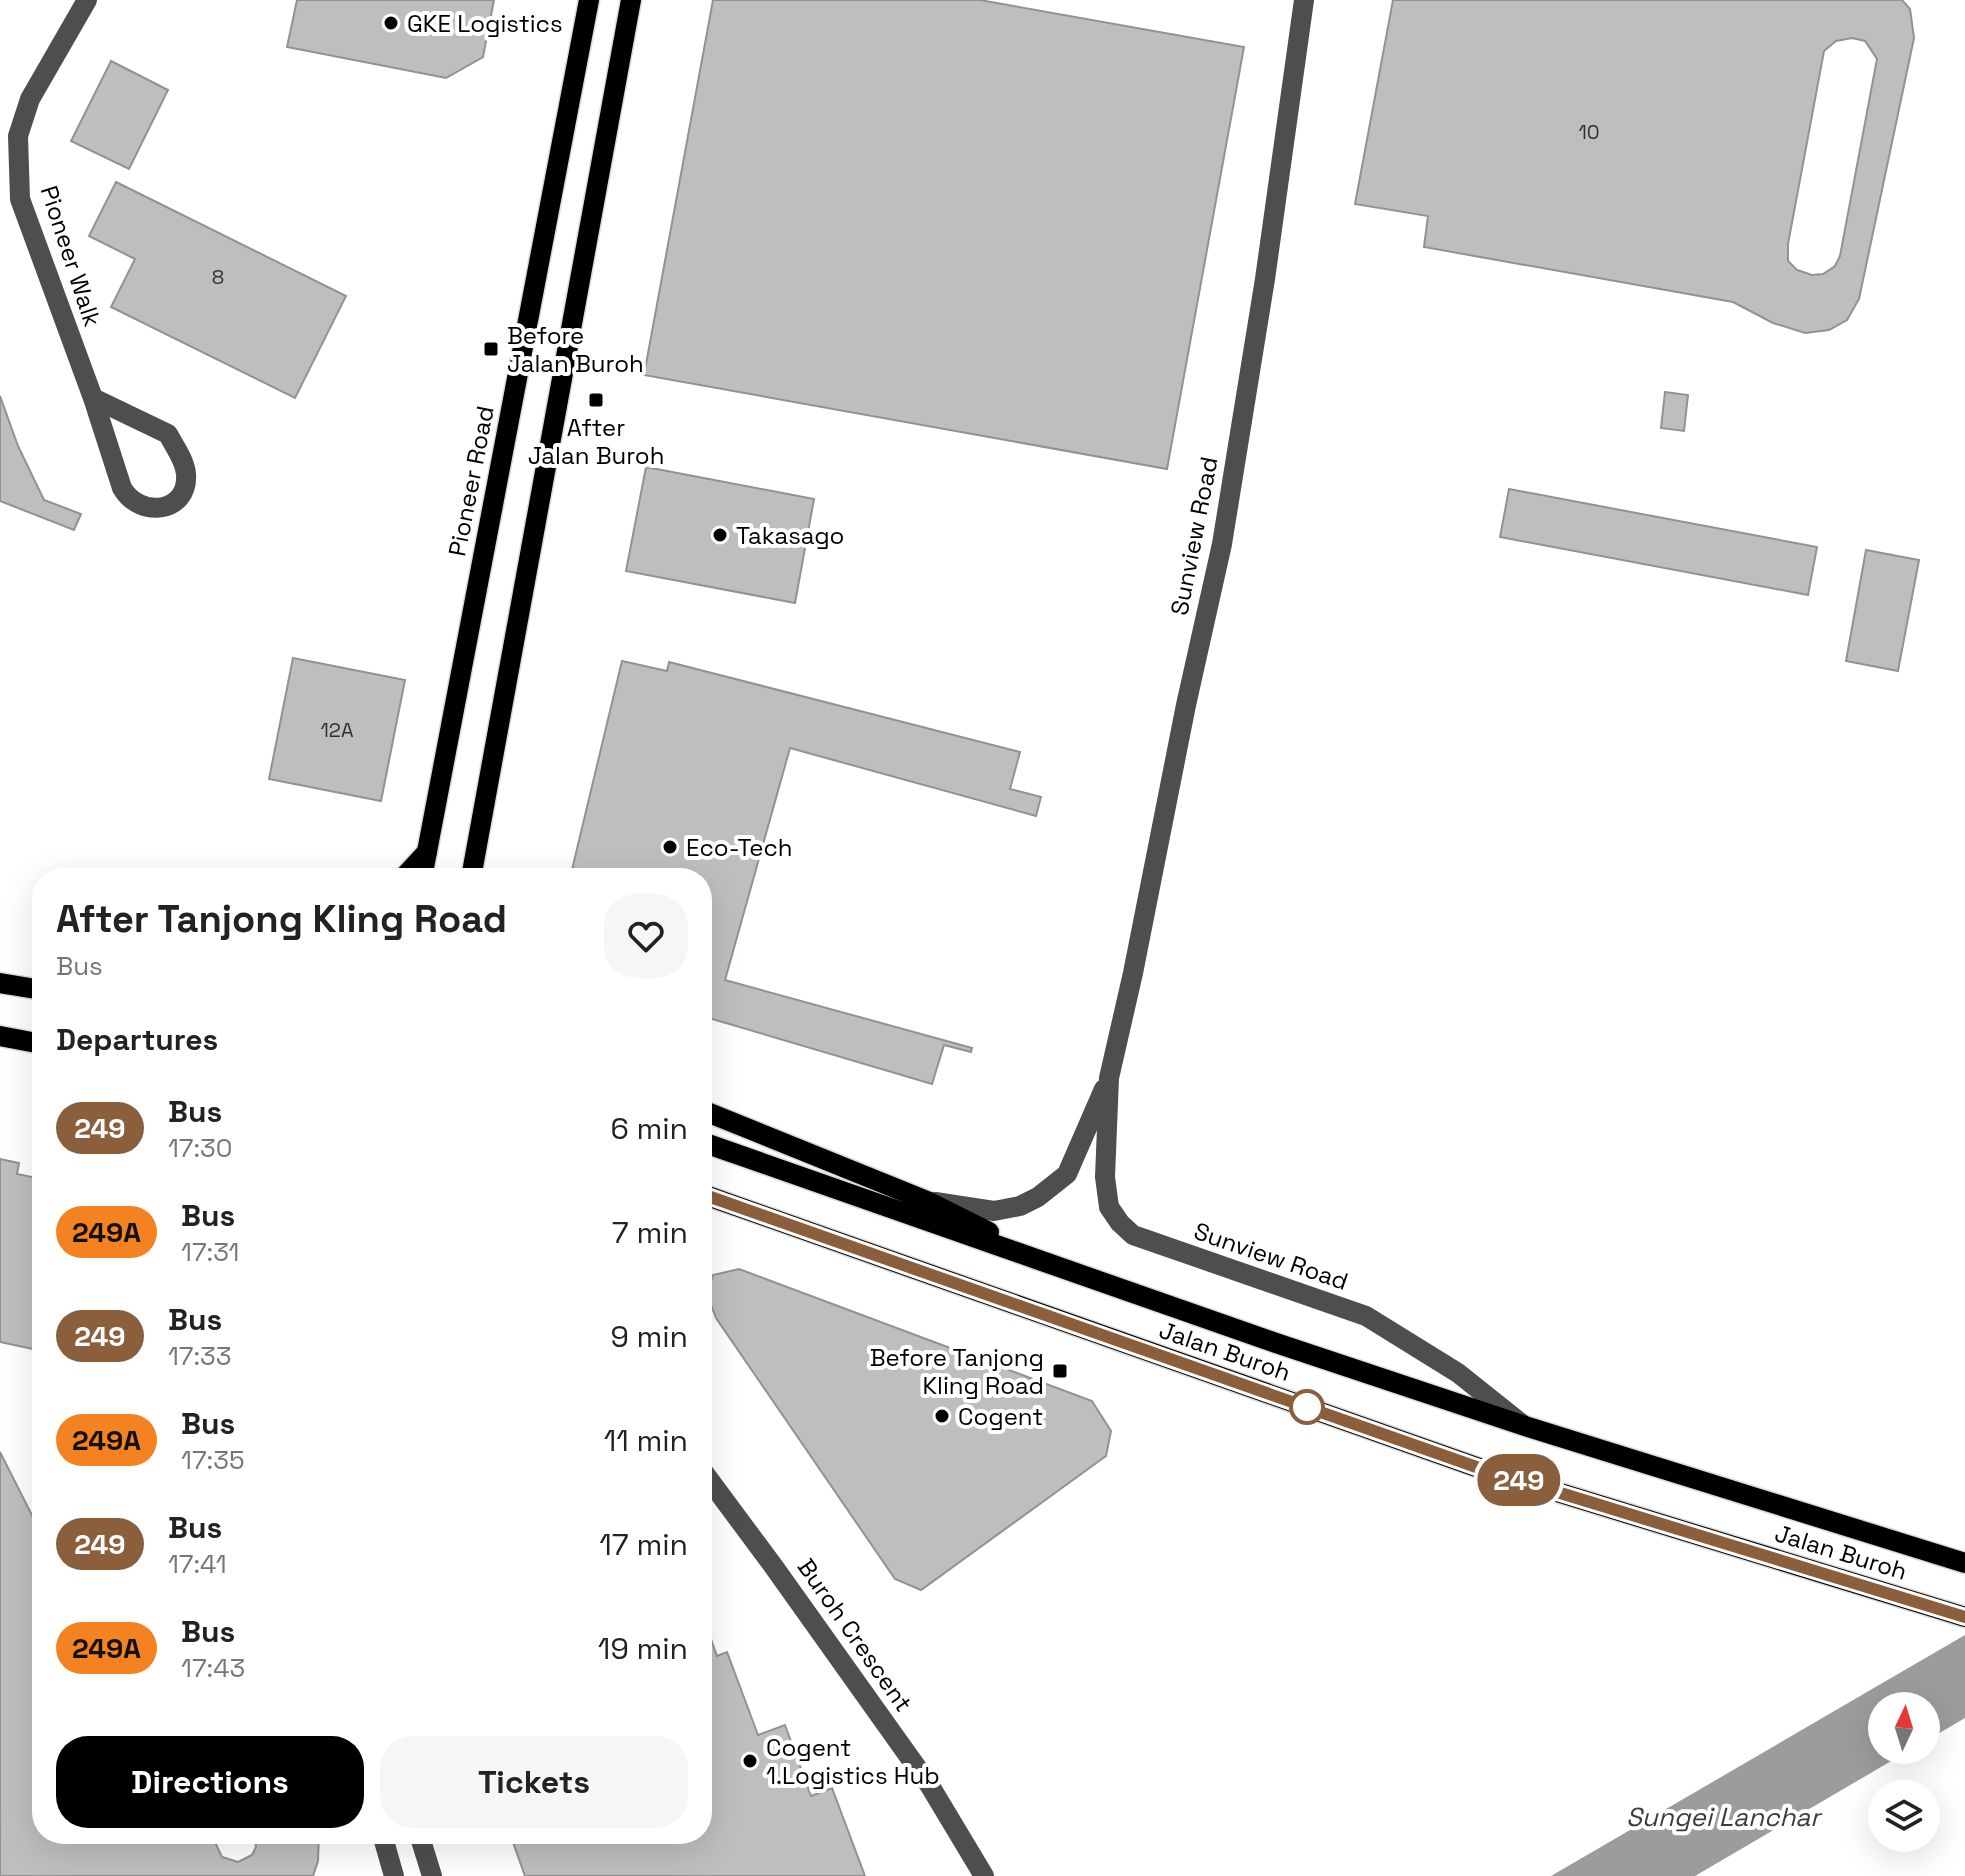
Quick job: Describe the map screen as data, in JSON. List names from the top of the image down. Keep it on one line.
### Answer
{"streets":{"main road":["Pioneer Road","Jalan Buroh"],"street":["Pioneer Walk","Sunview Road","Buroh Crescent"]},"crossings":[["Sunview Road","Jalan Buroh"]],"water":["Sungei Lanchar"],"places":{"other":["GKE Logistics","Takasago","Eco-Tech","Cogent","Cogent 1.Logistics Hub"],"transit":["Before Jalan Buroh","After Jalan Buroh","Before Tanjong Kling Road"]},"lines":["bus line 249"],"house_numbers":["10","8","12A"],"north":"top","page":{"on_map":"249","heading":[["After Tanjong Kling Road","Bus"],"Departures"],"list":[{"mark":"249","name":"Bus","note":"17:30","value":"6 min"},{"mark":"249A","name":"Bus","note":"17:31","value":"7 min"},{"mark":"249","name":"Bus","note":"17:33","value":"9 min"},{"mark":"249A","name":"Bus","note":"17:35","value":"11 min"},{"mark":"249","name":"Bus","note":"17:41","value":"17 min"},{"mark":"249A","name":"Bus","note":"17:43","value":"19 min"}],"buttons":["Directions","Tickets"]}}
